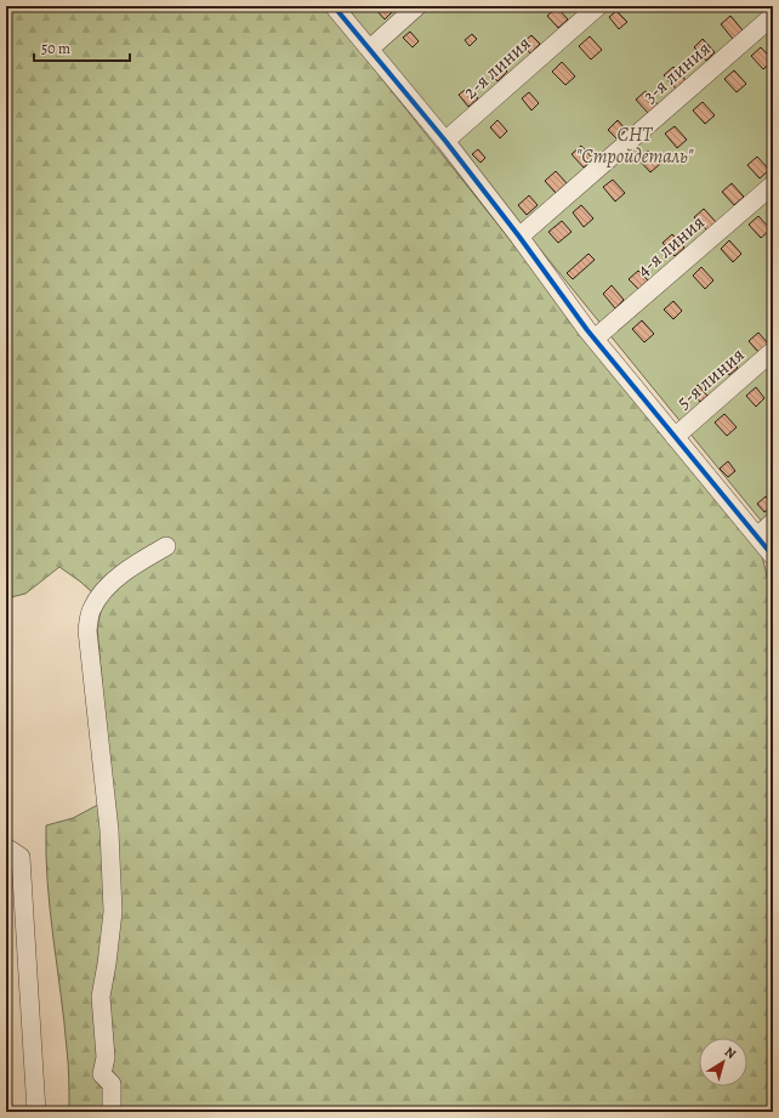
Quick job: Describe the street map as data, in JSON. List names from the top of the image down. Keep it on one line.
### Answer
{"streets":{"street":["2-я линия","3-я линия","4-я линия","5-я линия"]},"parks":["СНТ \"Стройдеталь\""],"scale_bar":"50 m","north":"top right"}
